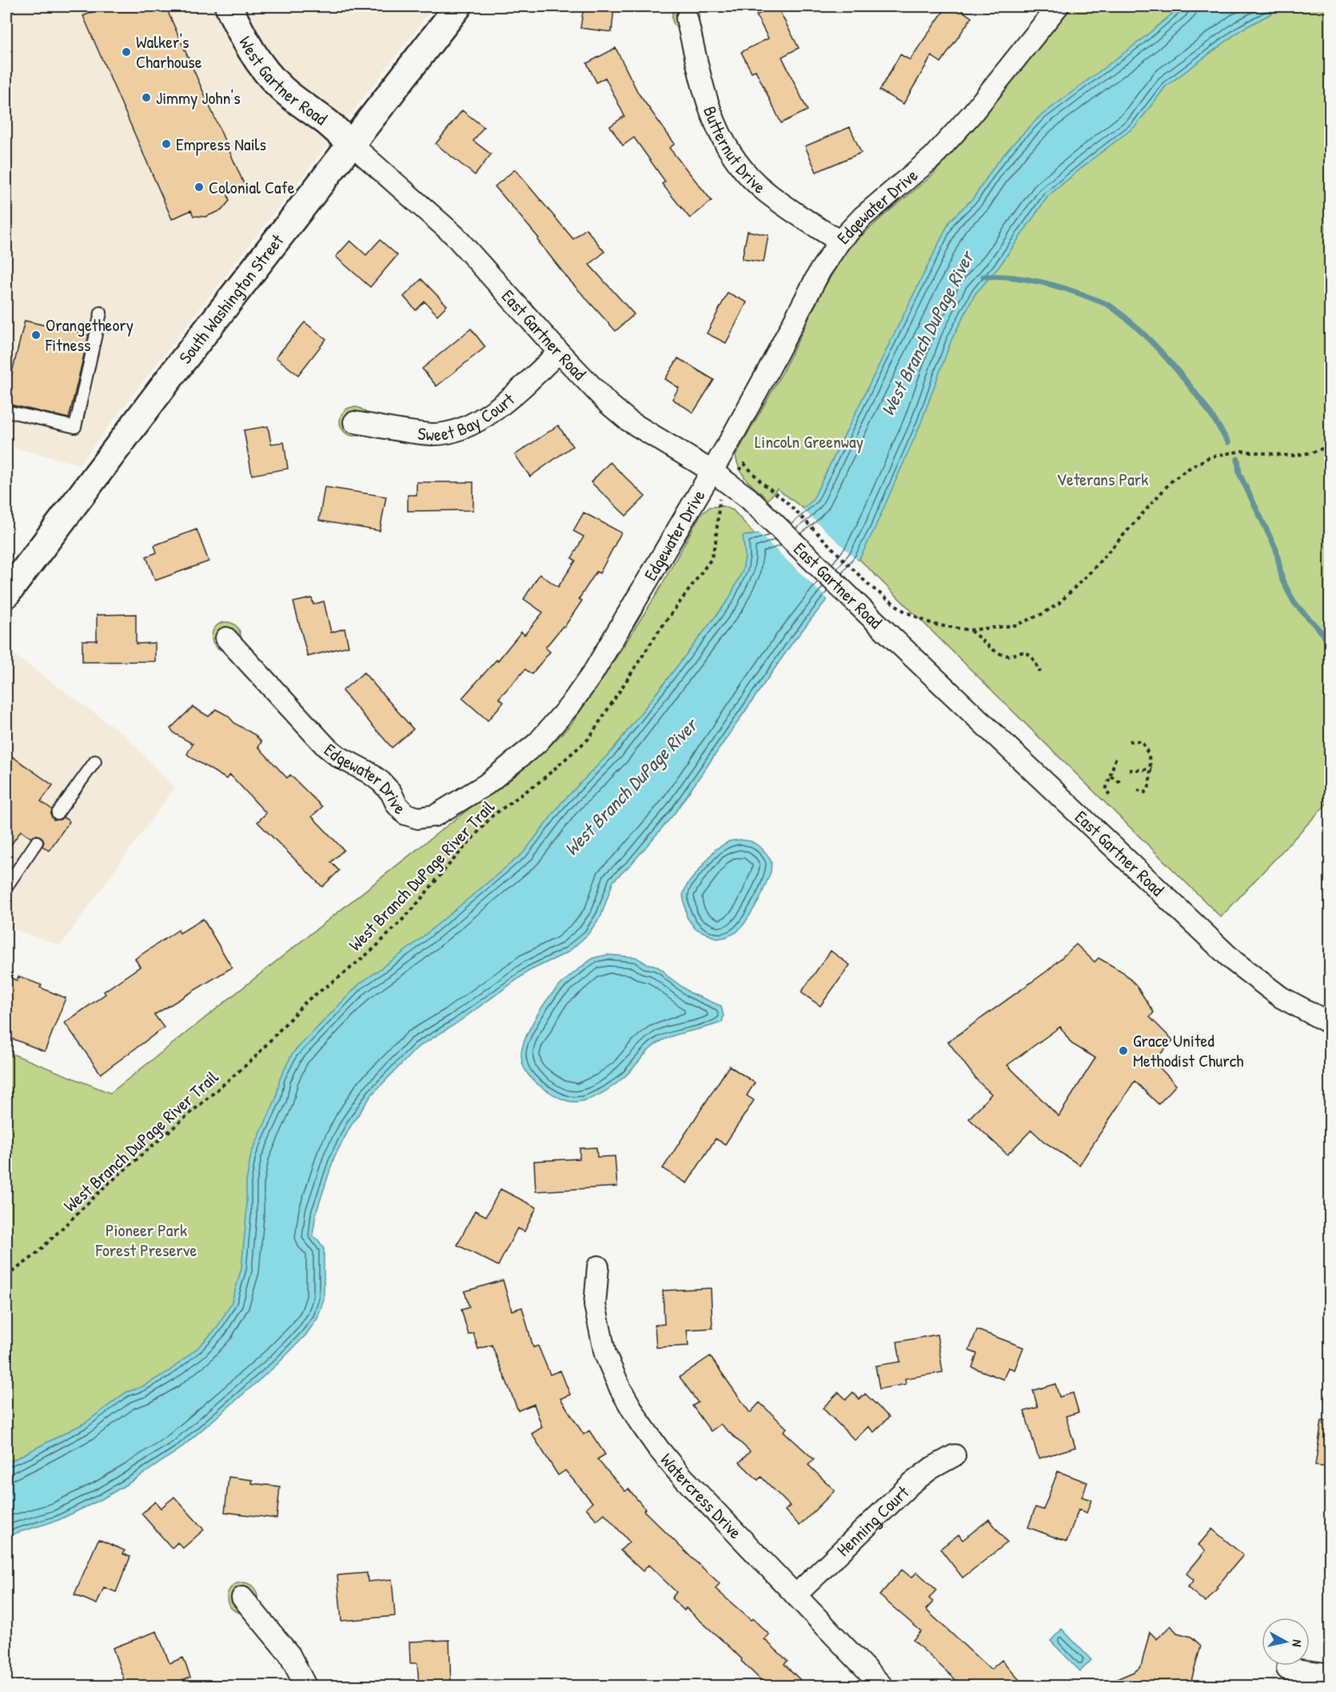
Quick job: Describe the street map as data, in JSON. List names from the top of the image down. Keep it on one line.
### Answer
{"streets":{"main road":["West Gartner Road","South Washington Street"],"street":["Butternut Drive","Edgewater Drive","East Gartner Road","Sweet Bay Court","Watercress Drive","Henning Court"],"path":["West Branch DuPage River Trail"]},"crossings":[["West Gartner Road","South Washington Street"],["West Gartner Road","East Gartner Road"],["Butternut Drive","Edgewater Drive"],["Edgewater Drive","East Gartner Road"],["South Washington Street","East Gartner Road"],["East Gartner Road","Sweet Bay Court"],["Watercress Drive","Henning Court"]],"water":["West Branch DuPage River"],"parks":["Lincoln Greenway","Veterans Park","Pioneer Park Forest Preserve"],"places":["Walker's Charhouse","Jimmy John's","Empress Nails","Colonial Cafe","Orangetheory Fitness","Grace United Methodist Church"],"north":"right"}
